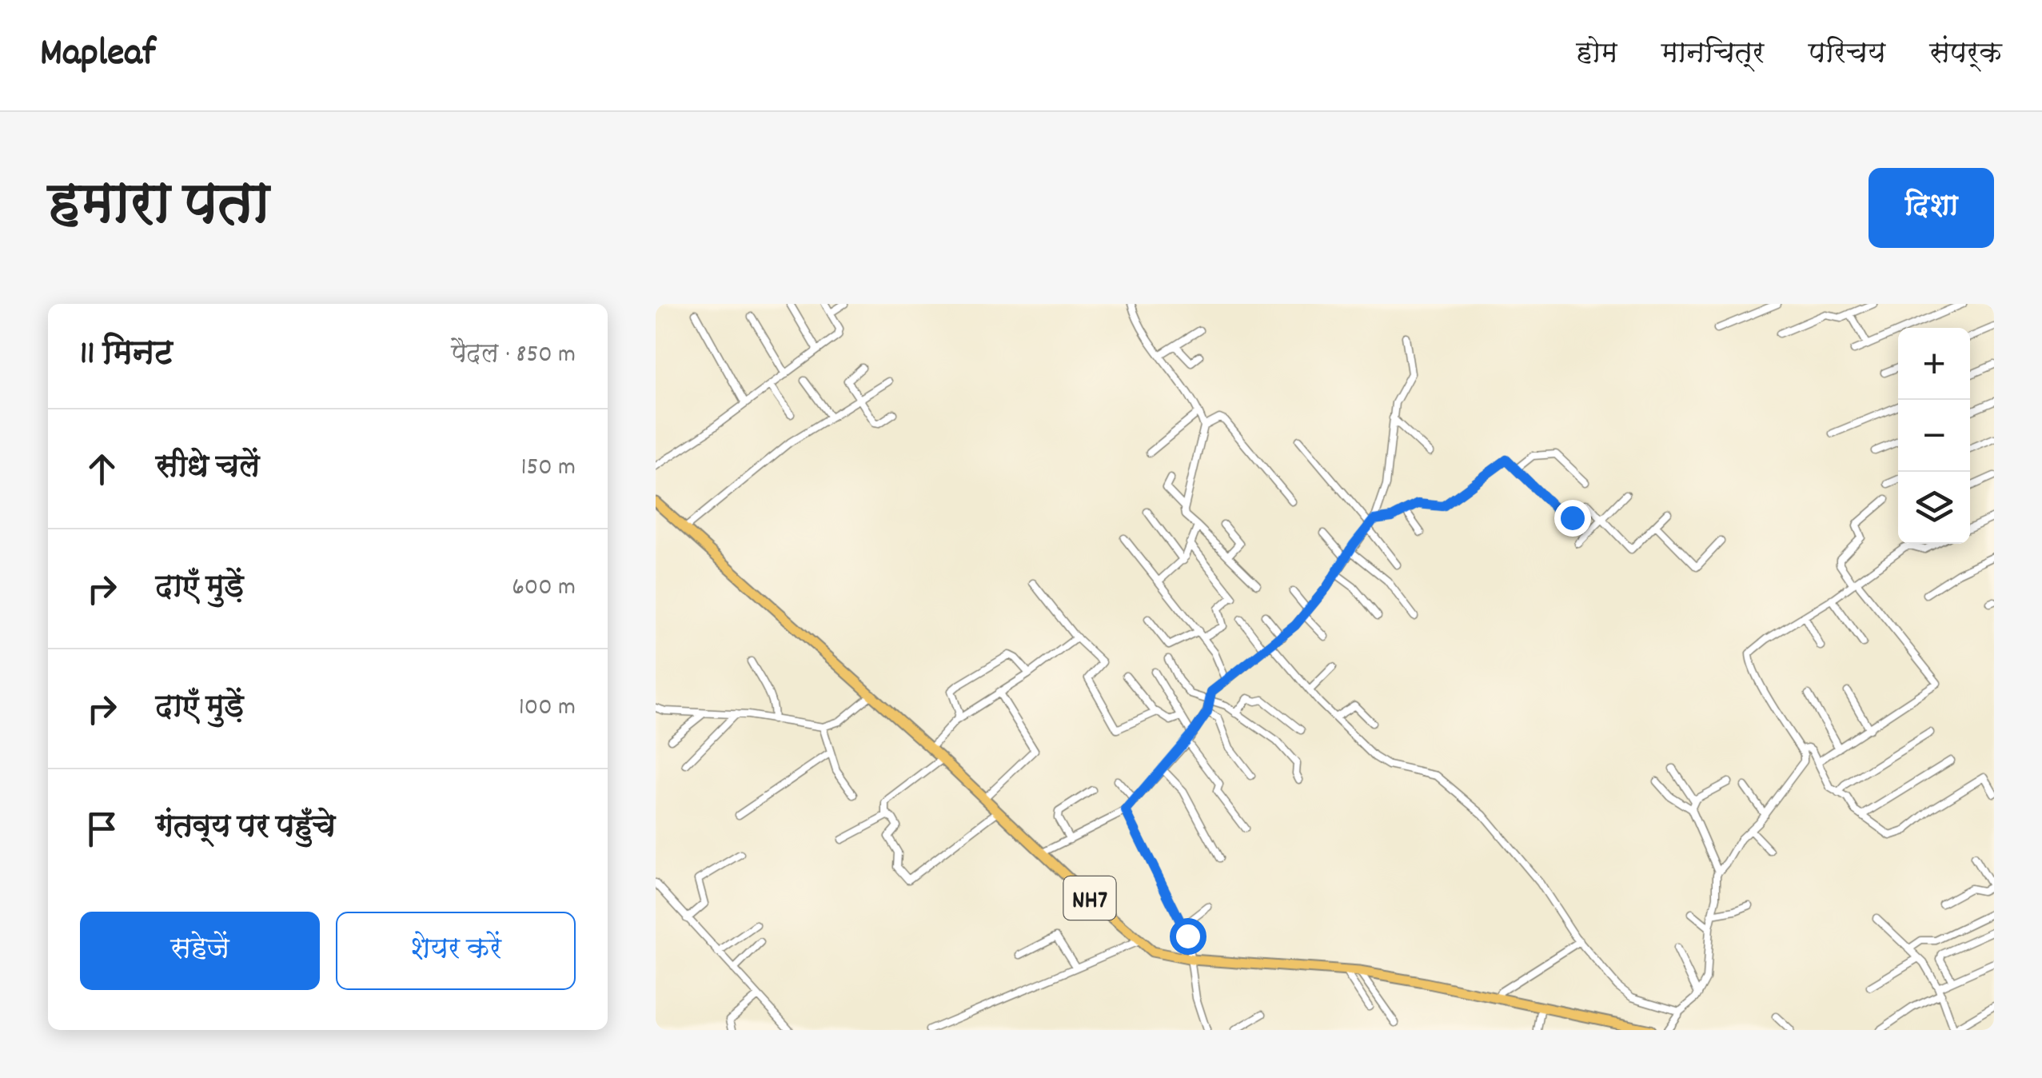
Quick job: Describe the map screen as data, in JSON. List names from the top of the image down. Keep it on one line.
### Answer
{"streets":{"highway":["NH7"]},"page":{"header":"Mapleaf","nav":["होम","मानचित्र","परिचय","संपर्क"],"title":"हमारा पता","buttons":["दिशा",["सहेजें","शेयर करें"]],"heading":["11 मिनट","पैदल · 850 m"],"map_buttons":["+","−"],"list":[["सीधे चलें","150 m"],["दाएँ मुड़ें","600 m"],["दाएँ मुड़ें","100 m"],"गंतव्य पर पहुँचे"]}}
